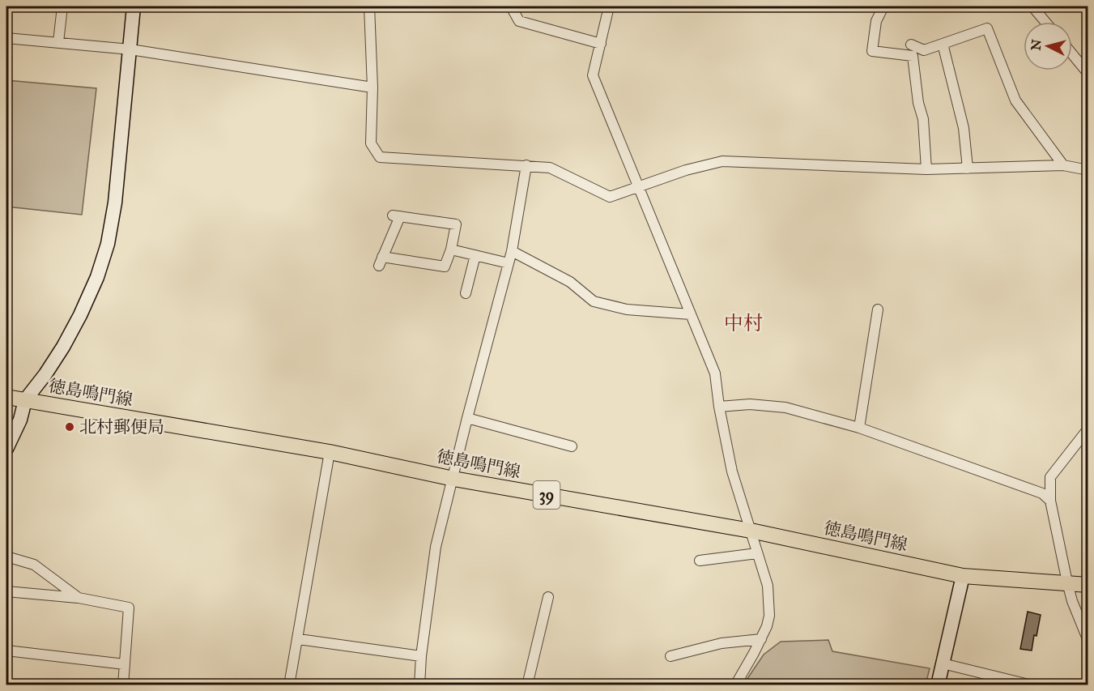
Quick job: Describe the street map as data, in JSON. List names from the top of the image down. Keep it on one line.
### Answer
{"streets":{"main road":["徳島鳴門線","39"]},"districts":["中村"],"places":["北村郵便局"],"north":"left"}
